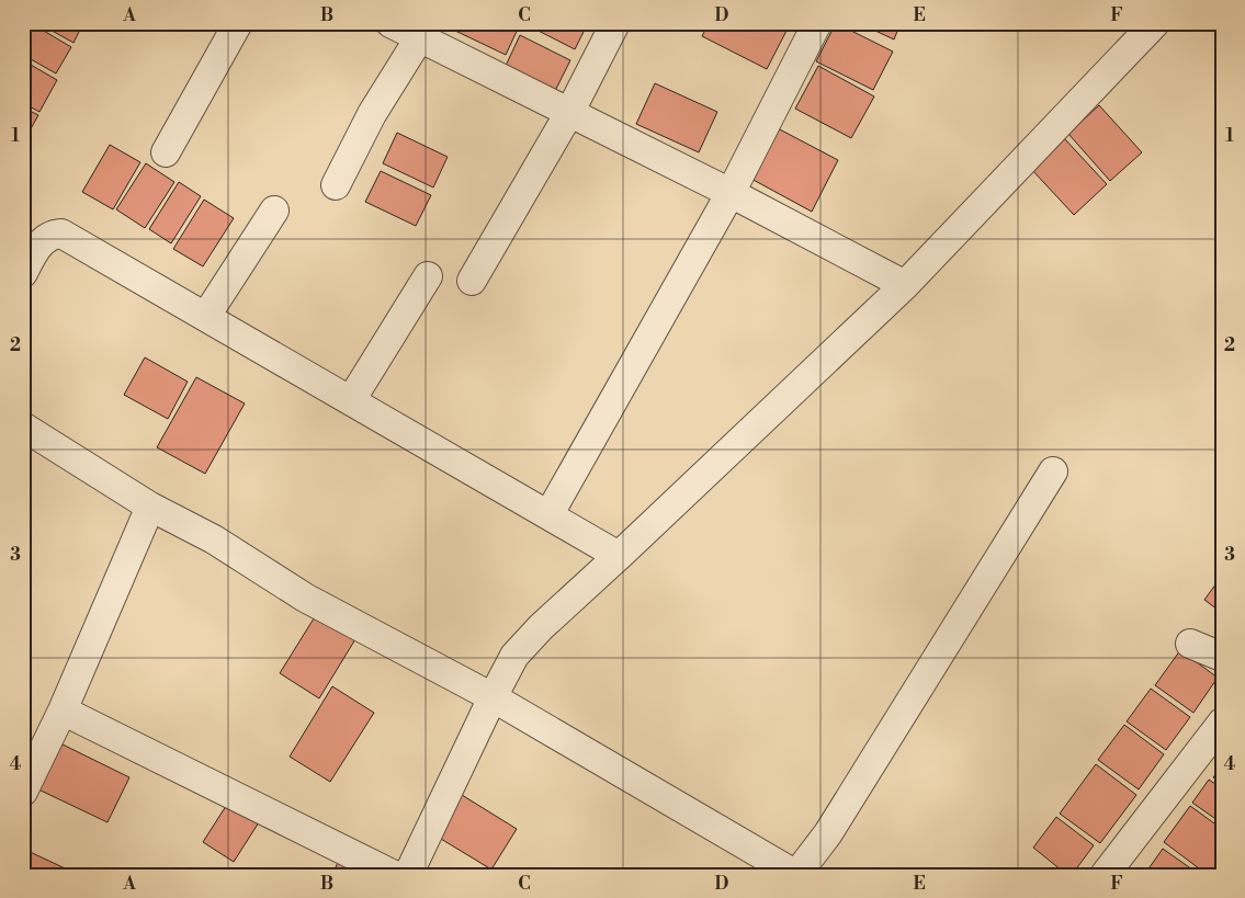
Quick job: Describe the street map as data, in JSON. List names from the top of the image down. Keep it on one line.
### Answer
{"grid":{"columns":["A","B","C","D","E","F"],"rows":["1","2","3","4"]}}
